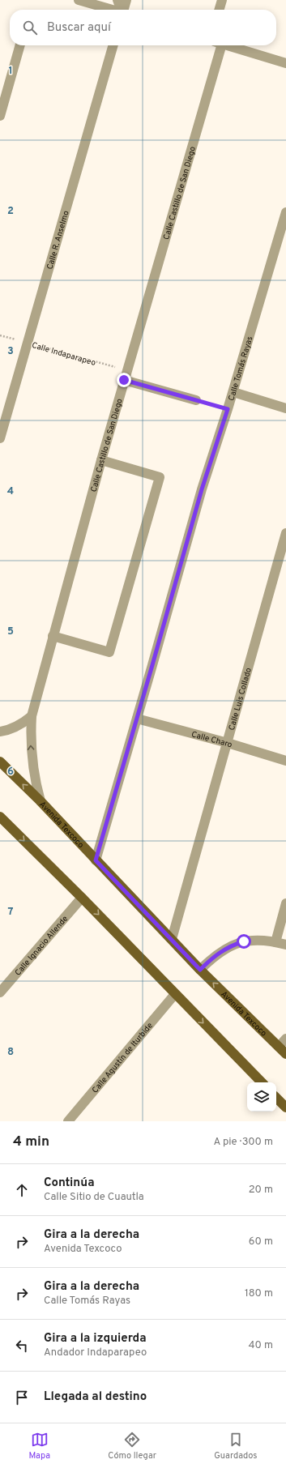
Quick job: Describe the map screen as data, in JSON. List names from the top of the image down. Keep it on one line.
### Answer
{"streets":{"main road":["Avenida Texcoco"],"street":["Calle Castillo de San Diego","Calle R. Anselmo","Calle Tomás Rayas","Calle Luis Collado","Calle Charo","Calle Ignacio Allende","Calle Agustín de Iturbide"],"path":["Calle Indaparapeo"]},"crossings":[["Calle Castillo de San Diego","Calle Indaparapeo"],["Calle Castillo de San Diego","Avenida Texcoco"],["Calle R. Anselmo","Calle Indaparapeo"],["Calle Tomás Rayas","Calle Charo"],["Calle Tomás Rayas","Avenida Texcoco"],["Calle Luis Collado","Calle Charo"],["Calle Luis Collado","Avenida Texcoco"]],"page":{"search":"Buscar aquí","heading":["4 min","A pie · 300 m"],"list":[["Continúa","Calle Sitio de Cuautla","20 m"],["Gira a la derecha","Avenida Texcoco","60 m"],["Gira a la derecha","Calle Tomás Rayas","180 m"],["Gira a la izquierda","Andador Indaparapeo","40 m"],"Llegada al destino"],"nav":["Mapa","Cómo llegar","Guardados"]},"grid":{"rows":["1","2","3","4","5","6","7","8"]}}
